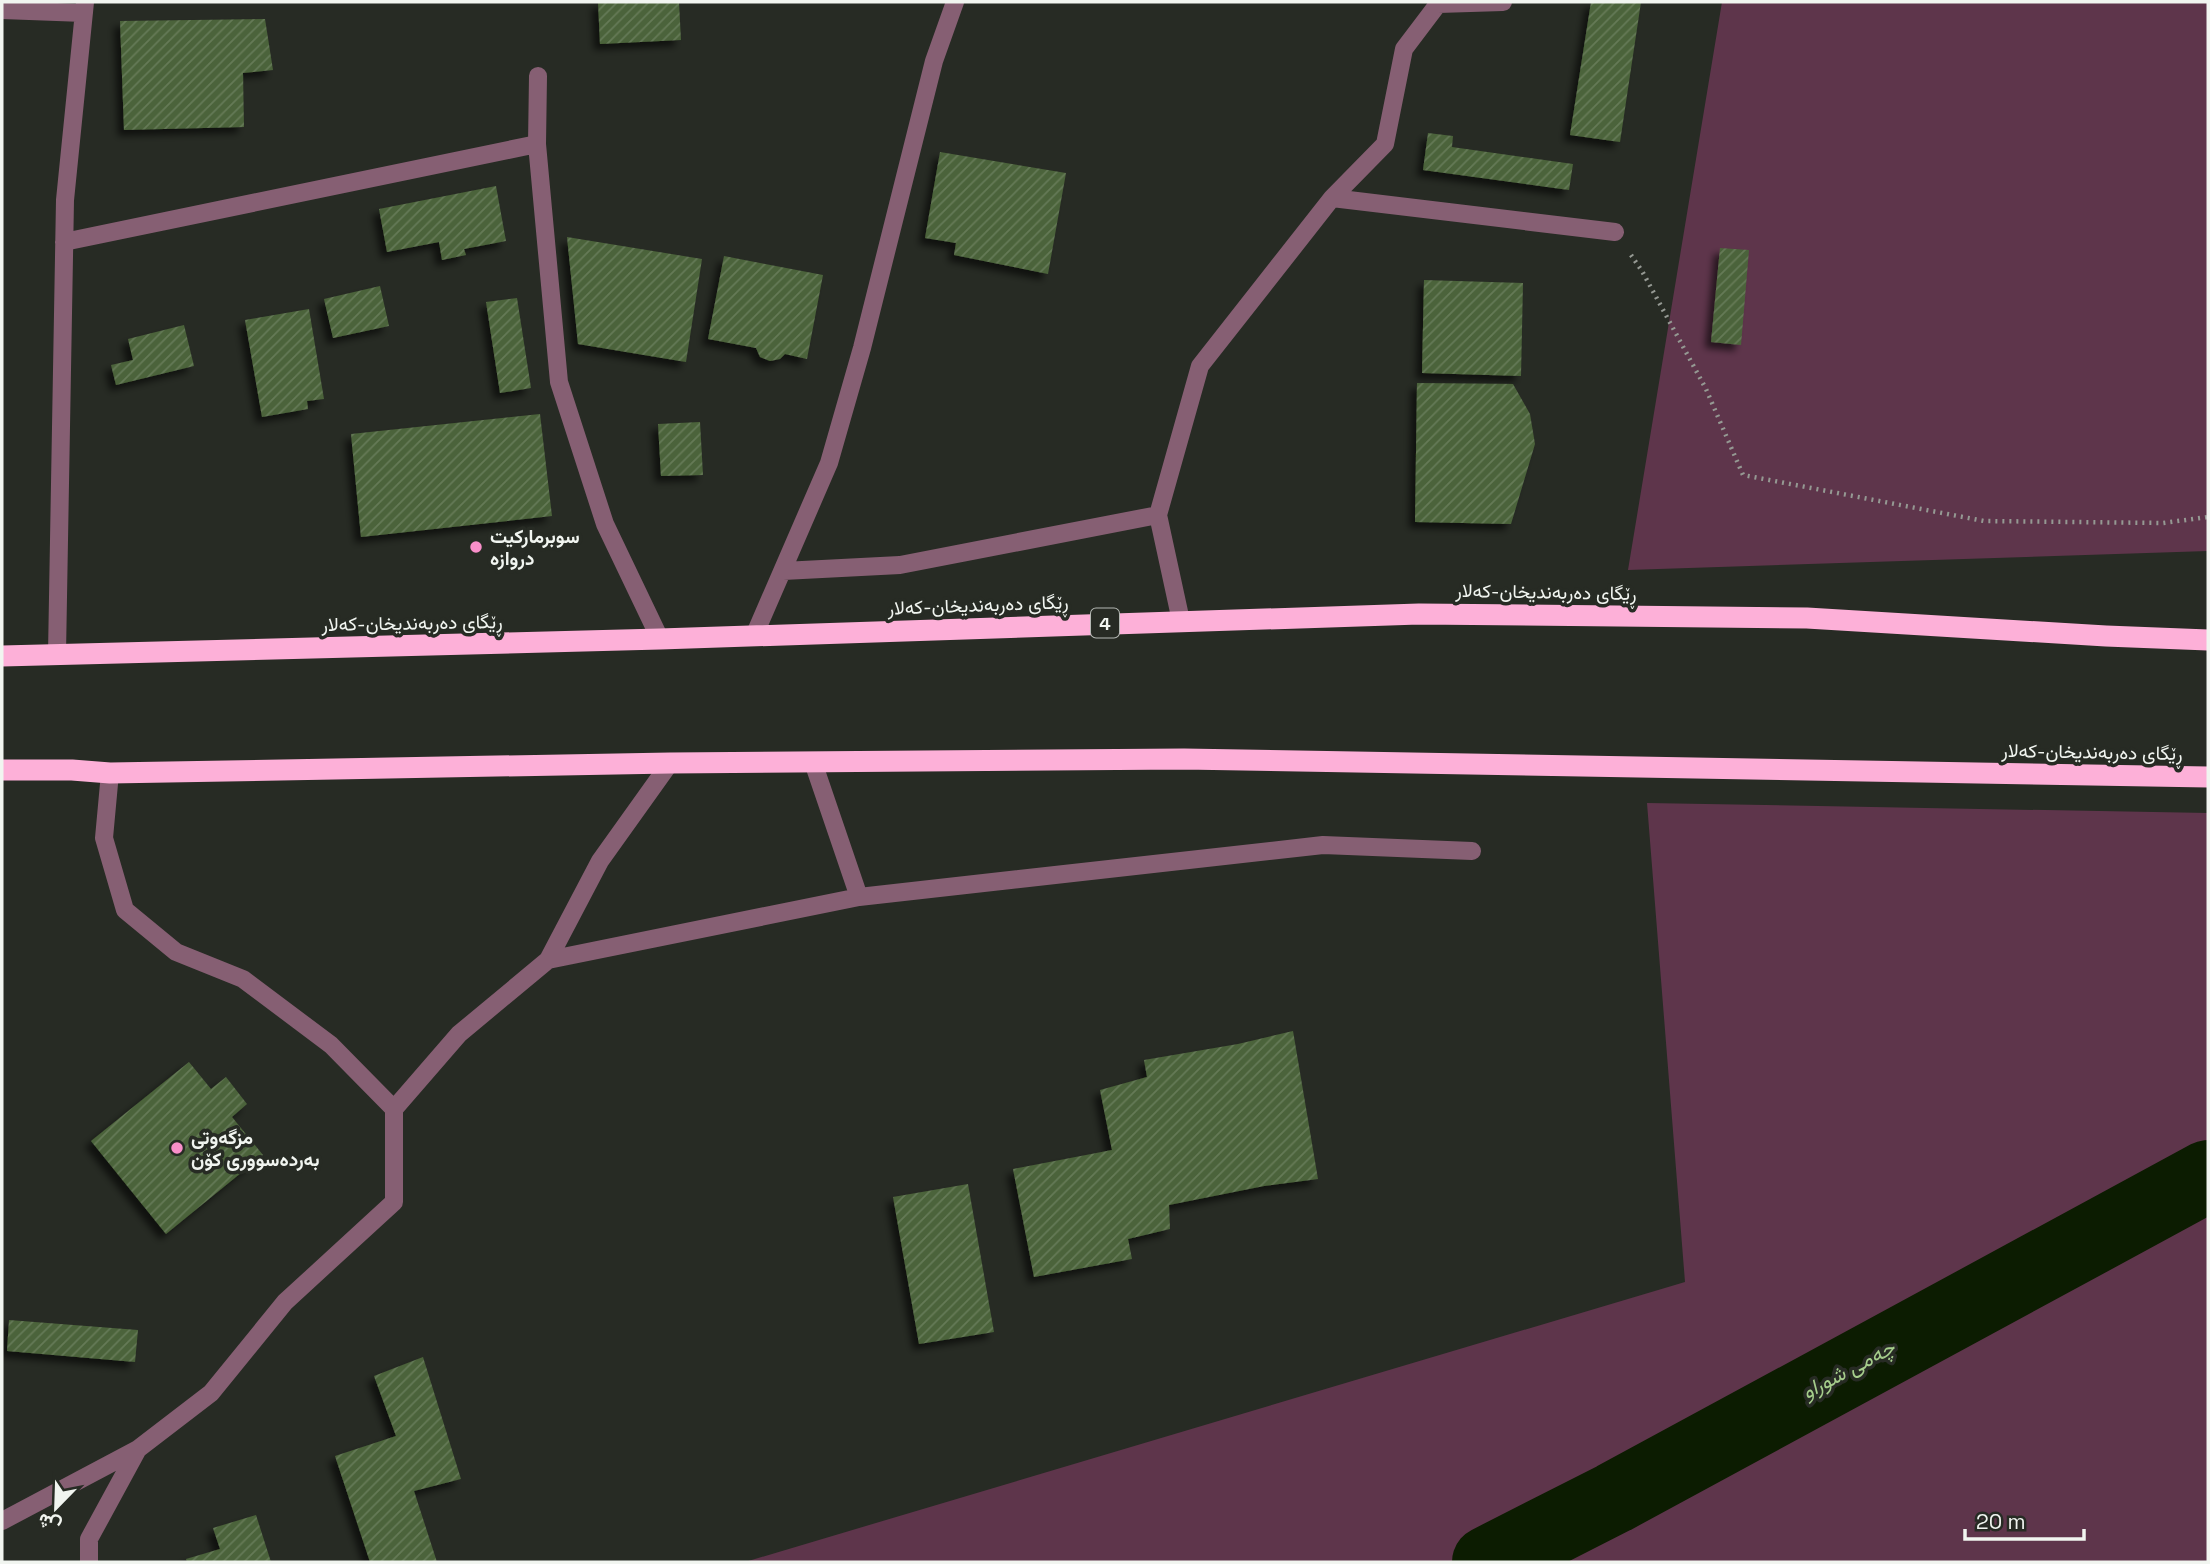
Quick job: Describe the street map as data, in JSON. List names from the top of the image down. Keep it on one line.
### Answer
{"streets":{"highway":["ڕێگای دەربەندیخان-کەلار","4"]},"water":["چەمی شوراو"],"places":["سوبرماركيت دروازه","مزگەوتی بەردەسووری کۆن"],"scale_bar":"20 m","north":"bottom left"}
